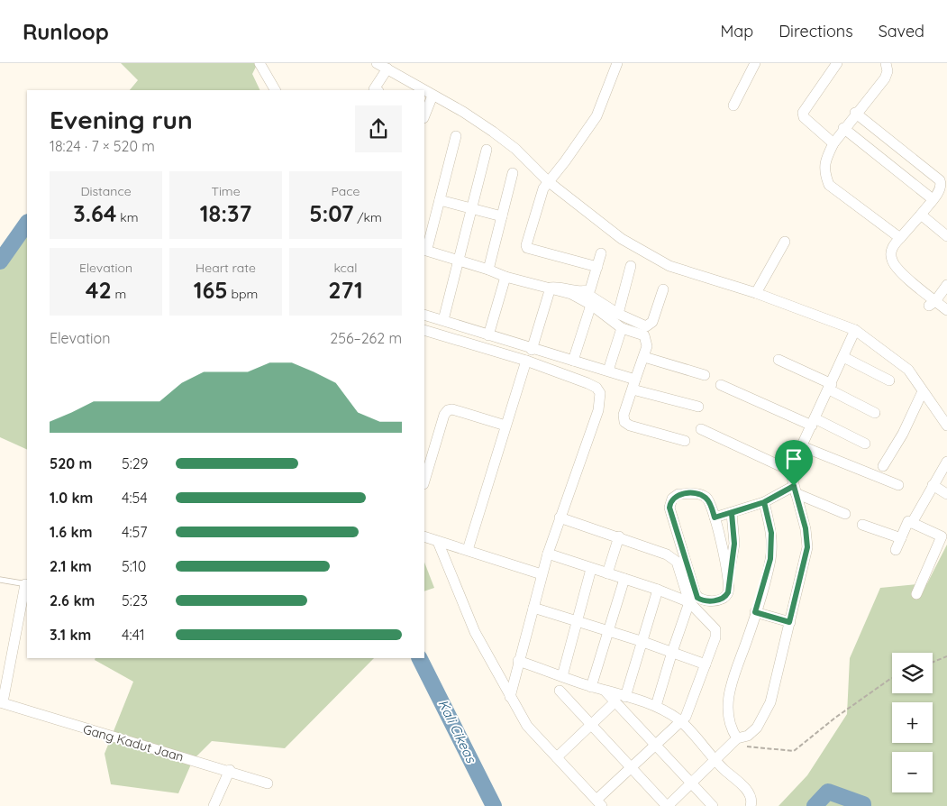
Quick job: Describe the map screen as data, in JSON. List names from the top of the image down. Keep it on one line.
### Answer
{"streets":{"street":["Gang Kadut Jaan"]},"water":["Kali Cikeas"],"page":{"header":"Runloop","nav":["Map","Directions","Saved"],"heading":["Evening run","18:24 · 7 × 520 m"],"stats":[["Distance","3.64 km"],["Time","18:37"],["Pace","5:07 /km"],["Elevation","42 m"],["Heart rate","165 bpm"],["kcal","271"]],"chart":["Elevation","256–262 m"],"list":[{"name":"520 m","note":"5:29"},{"name":"1.0 km","note":"4:54"},{"name":"1.6 km","note":"4:57"},{"name":"2.1 km","note":"5:10"},{"name":"2.6 km","note":"5:23"},{"name":"3.1 km","note":"4:41"}],"map_buttons":["+","−"]}}
